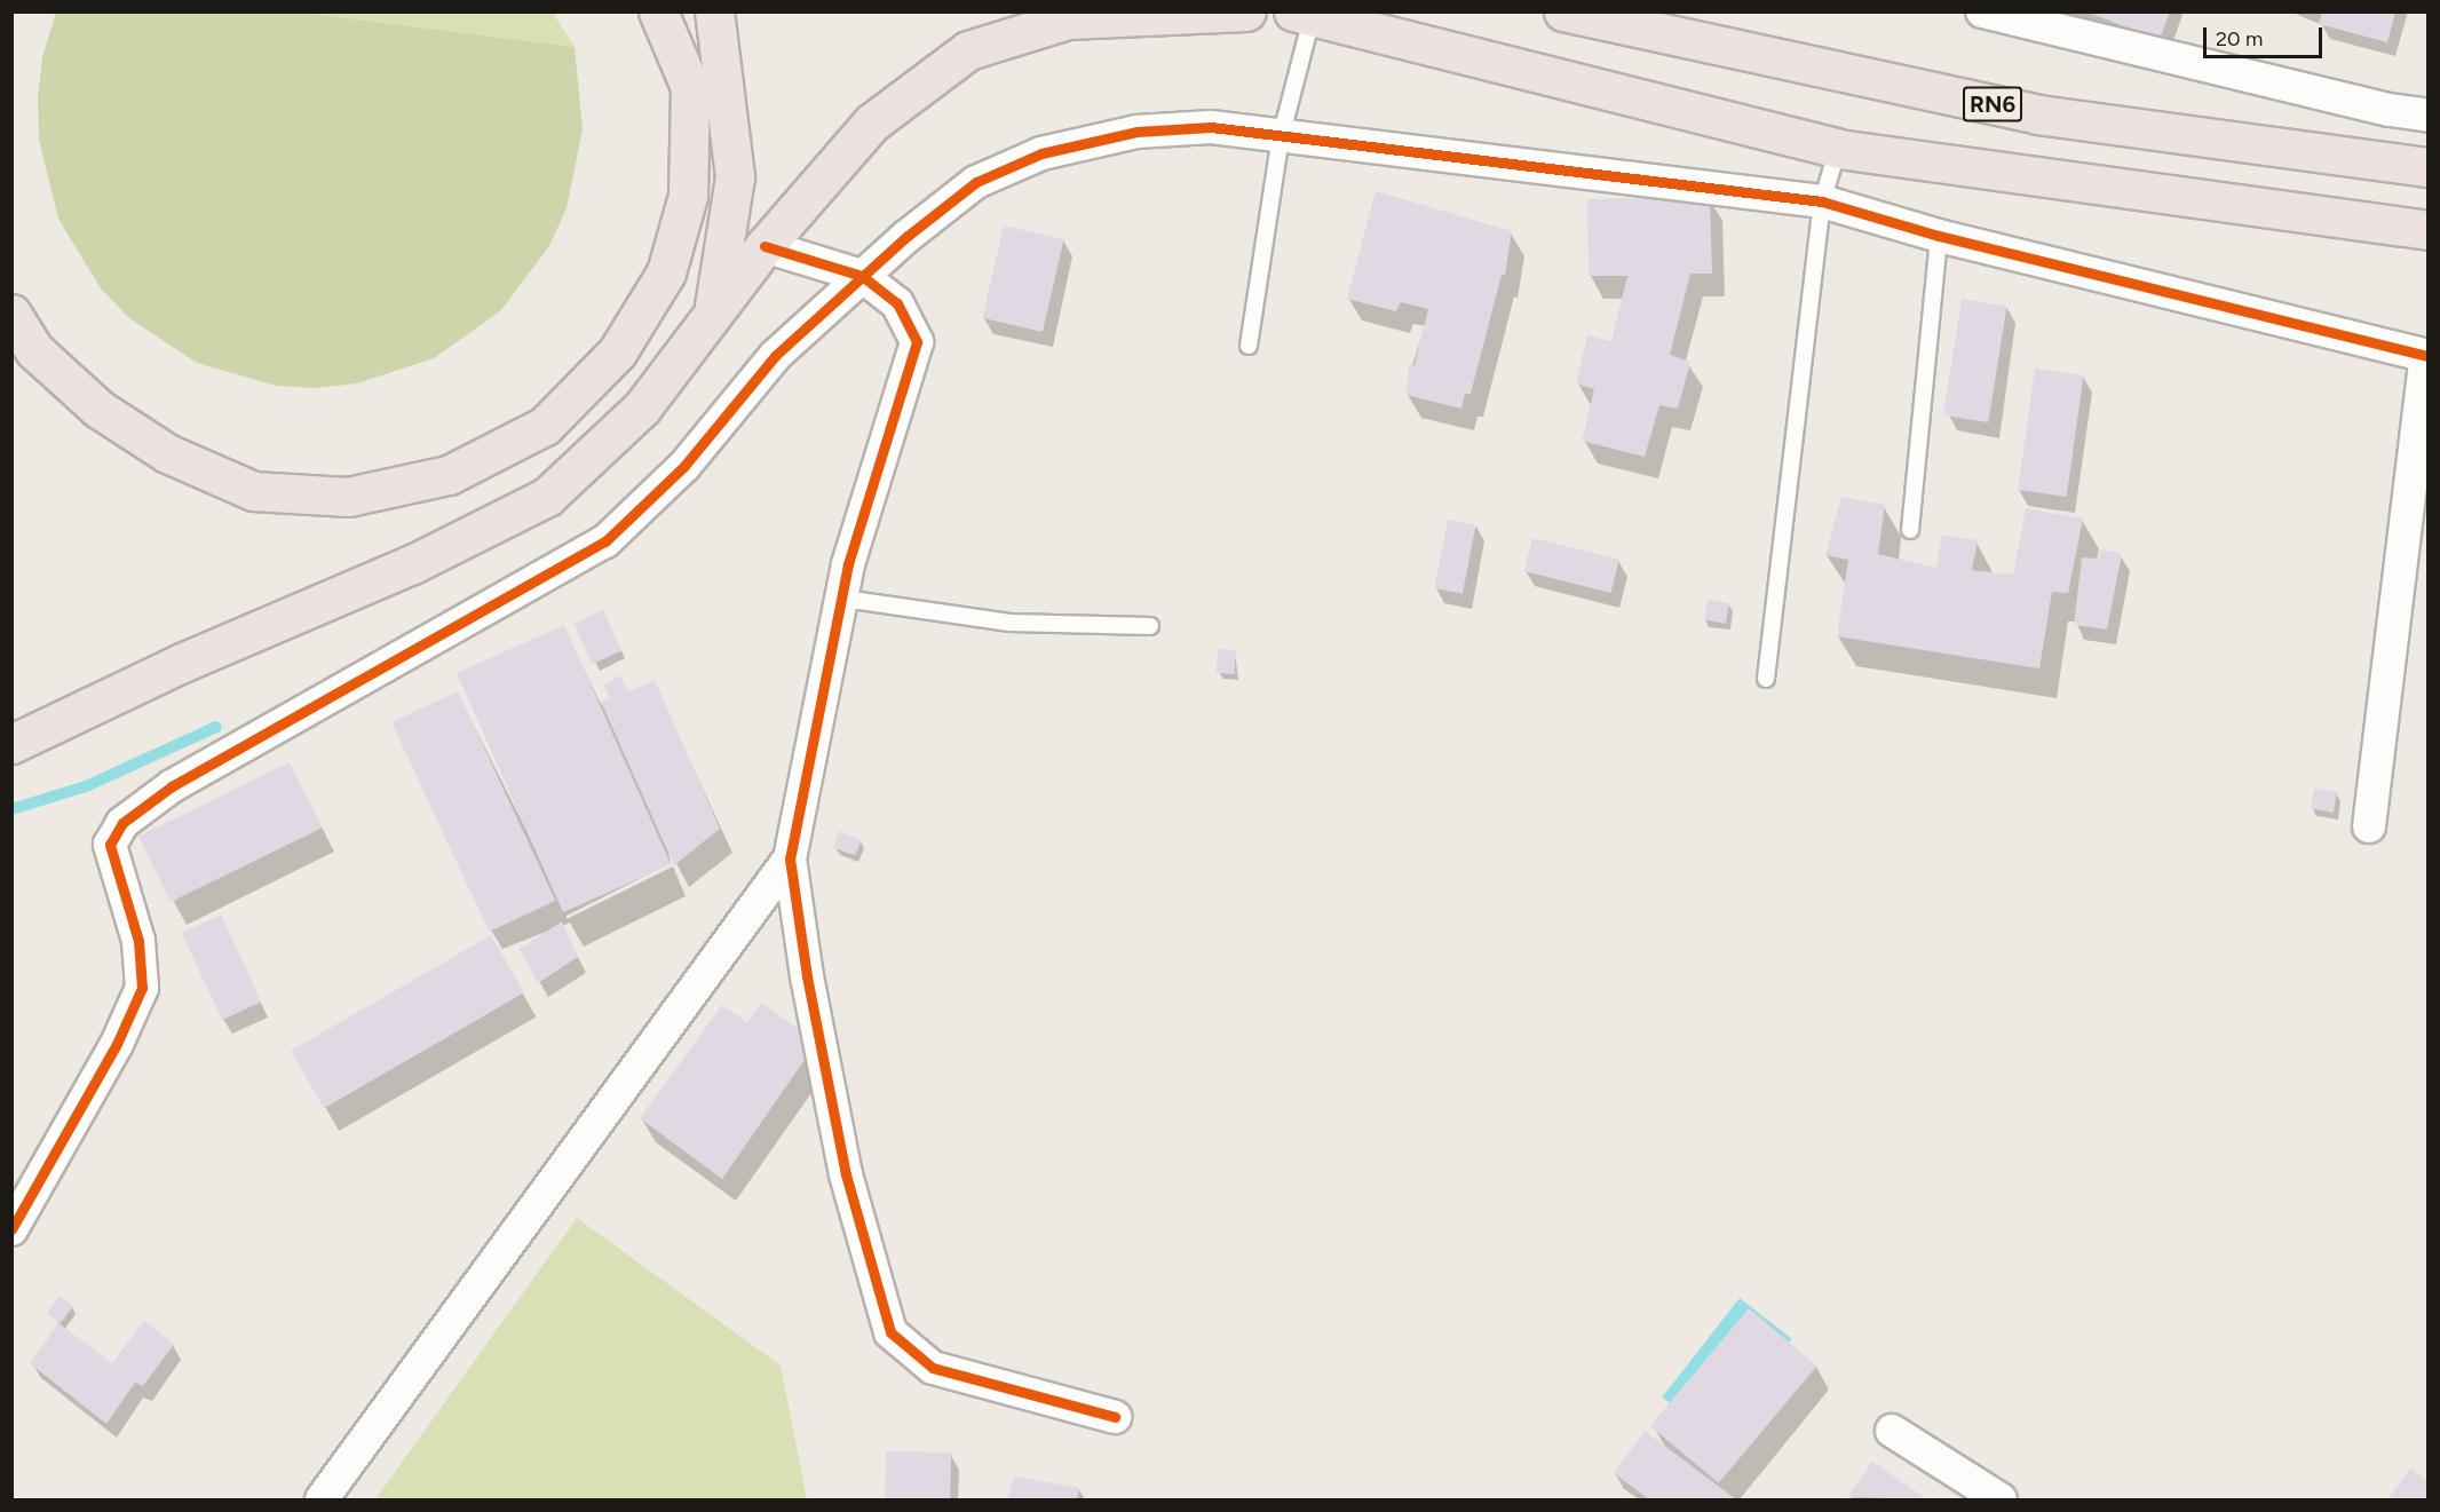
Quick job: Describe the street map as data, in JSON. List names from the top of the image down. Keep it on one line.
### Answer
{"streets":{"highway":["RN6"]},"scale_bar":"20 m"}
